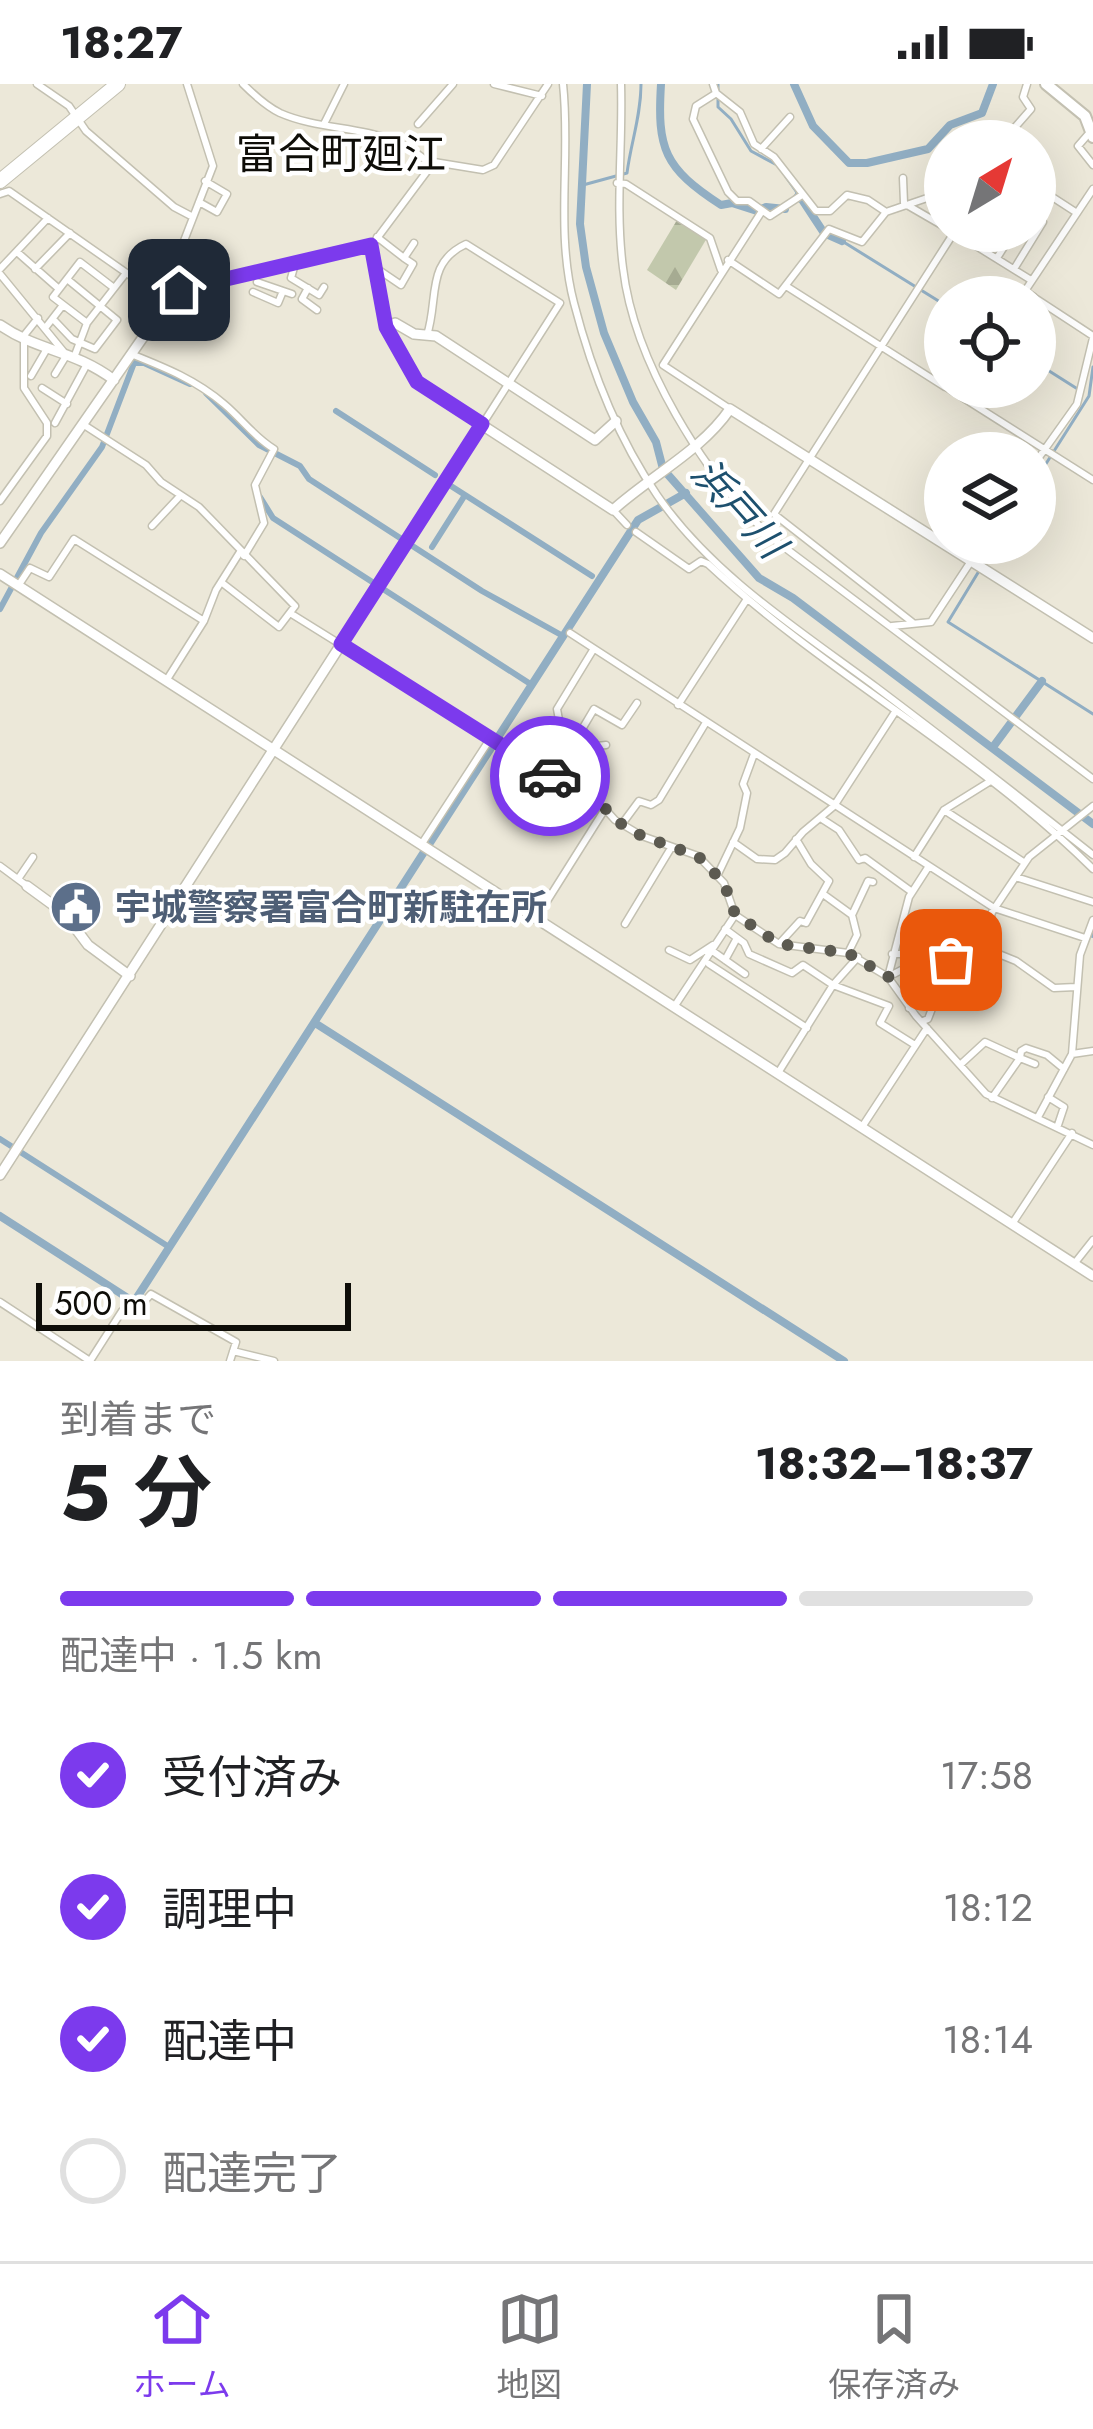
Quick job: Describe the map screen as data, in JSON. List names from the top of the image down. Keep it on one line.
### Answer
{"districts":["富合町廻江"],"water":["浜戸川"],"places":{"public building":["宇城警察署富合町新駐在所"]},"scale_bar":"500 m","north":"top right","page":{"status":"18:27","scale":"500 m","heading":["5 分","到着まで","18:32–18:37"],"bar":"配達中 · 1.5 km","list":[["受付済み","17:58"],["調理中","18:12"],["配達中","18:14"],"配達完了"],"tabs":["ホーム","地図","保存済み"]}}
